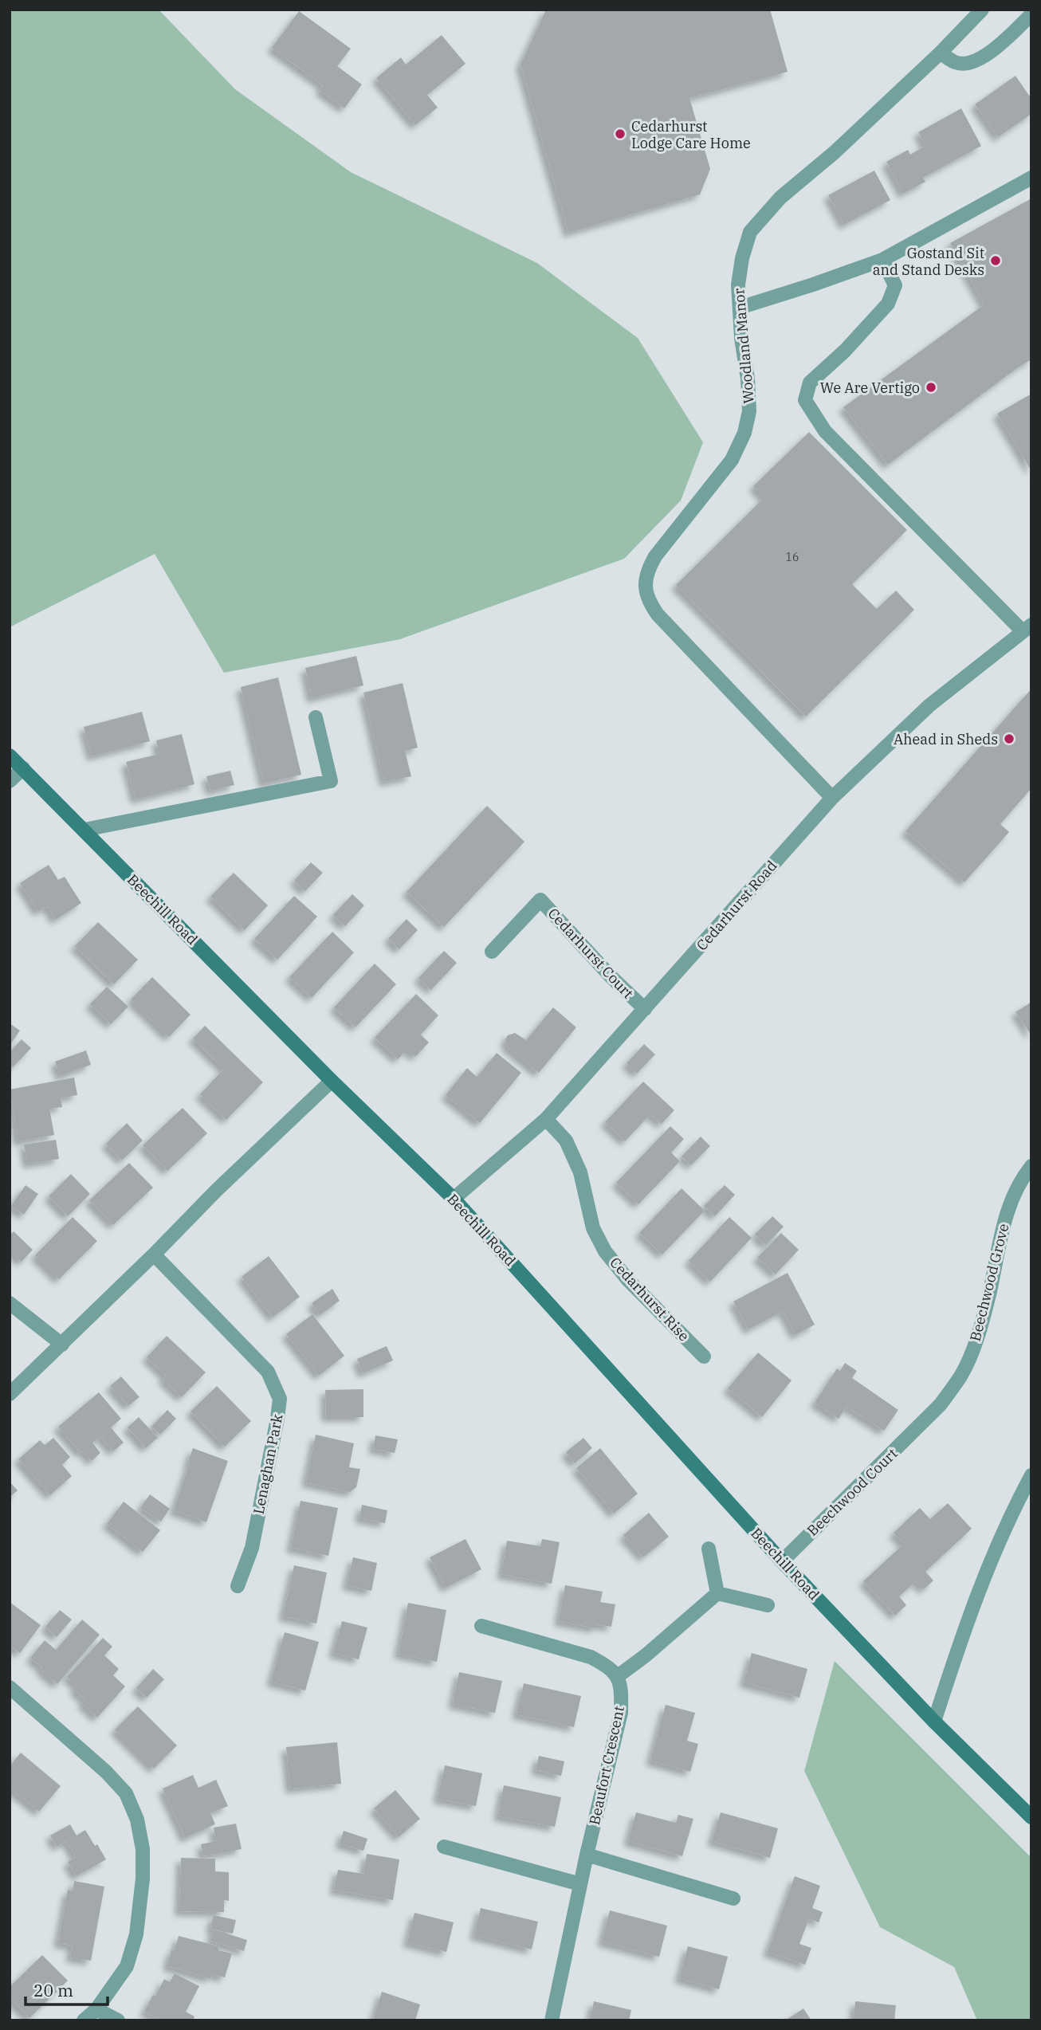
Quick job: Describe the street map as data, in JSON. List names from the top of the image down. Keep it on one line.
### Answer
{"streets":{"street":["Woodland Manor","Cedarhurst Road","Beechill Road","Cedarhurst Court","Beechwood Grove","Cedarhurst Rise","Lenaghan Park","Beechwood Court","Beaufort Crescent"]},"crossings":[["Woodland Manor","Cedarhurst Road"],["Cedarhurst Road","Beechill Road"],["Cedarhurst Road","Cedarhurst Court"],["Cedarhurst Road","Cedarhurst Rise"],["Beechill Road","Beechwood Court"],["Beechwood Grove","Beechwood Court"]],"places":["Cedarhurst Lodge Care Home","Gostand Sit and Stand Desks","We Are Vertigo","Ahead in Sheds"],"house_numbers":["16"],"scale_bar":"20 m"}
